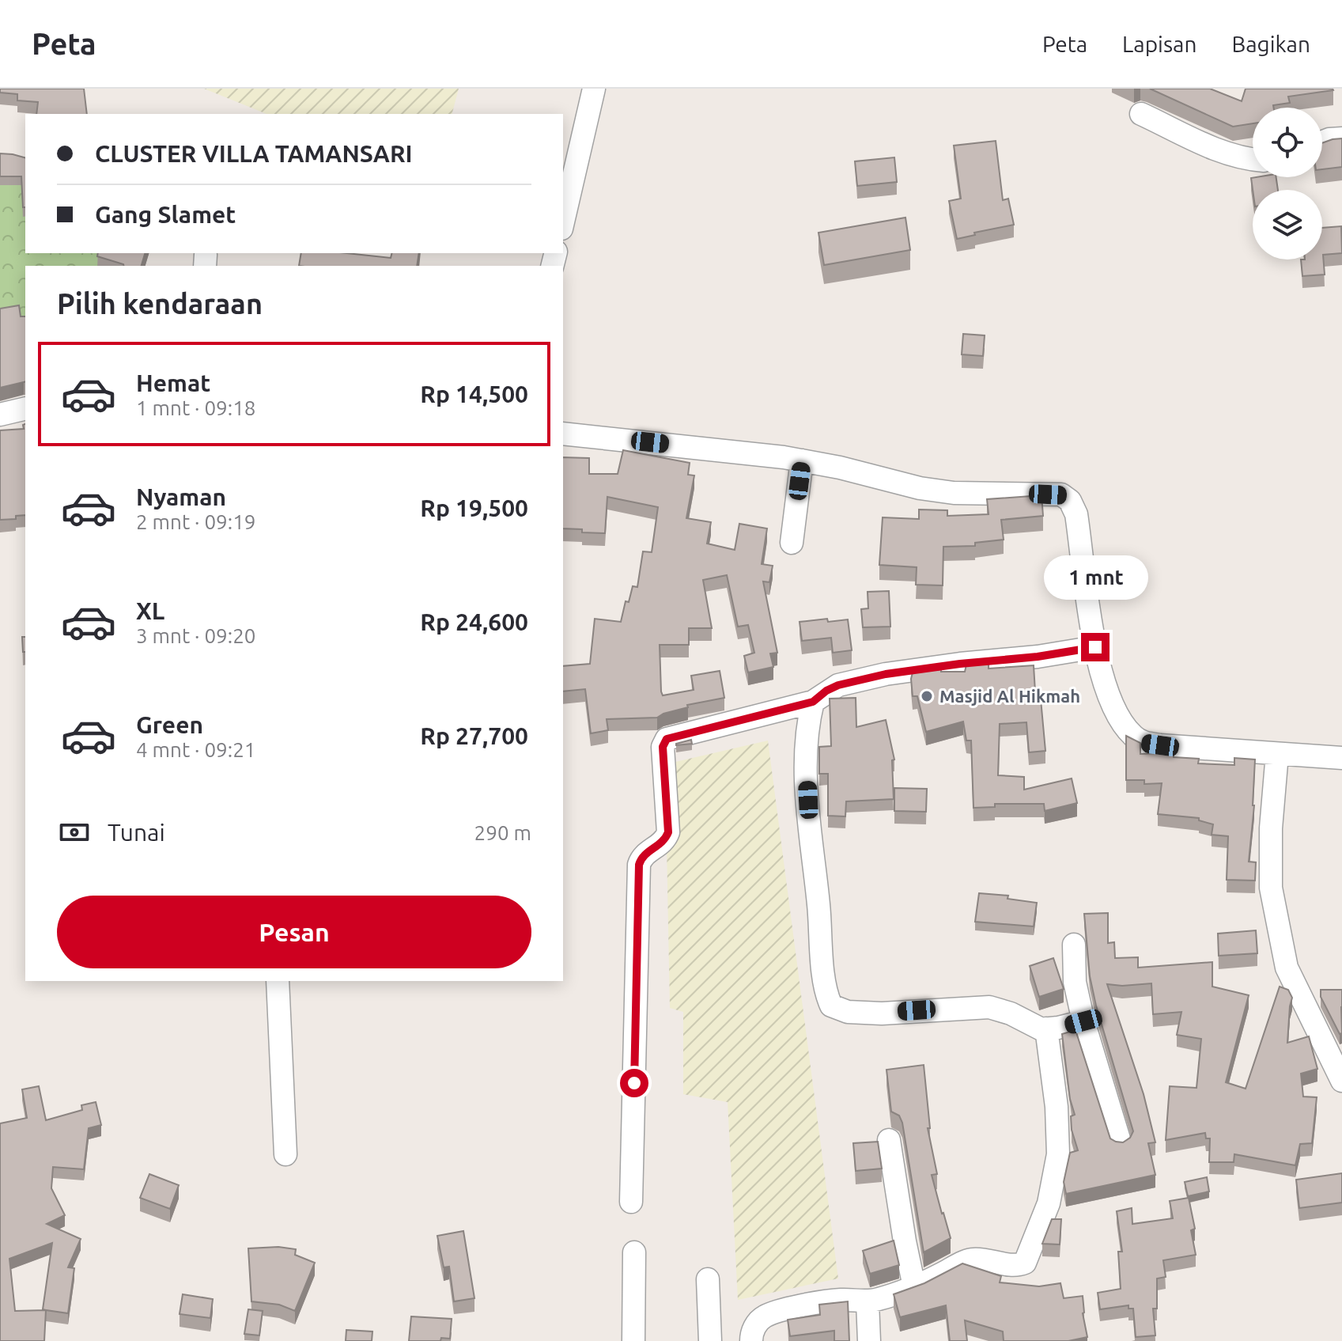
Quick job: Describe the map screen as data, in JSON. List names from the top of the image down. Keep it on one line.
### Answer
{"places":["Masjid Al Hikmah"],"page":{"header":"Peta","nav":["Peta","Lapisan","Bagikan"],"banner":["CLUSTER VILLA TAMANSARI","Gang Slamet"],"heading":"Pilih kendaraan","list":[{"name":"Hemat","note":"1 mnt · 09:18","value":"Rp 14,500"},{"name":"Nyaman","note":"2 mnt · 09:19","value":"Rp 19,500"},{"name":"XL","note":"3 mnt · 09:20","value":"Rp 24,600"},{"name":"Green","note":"4 mnt · 09:21","value":"Rp 27,700"}],"bubble":"1 mnt","pay":["Tunai","290 m"],"buttons":"Pesan"}}
